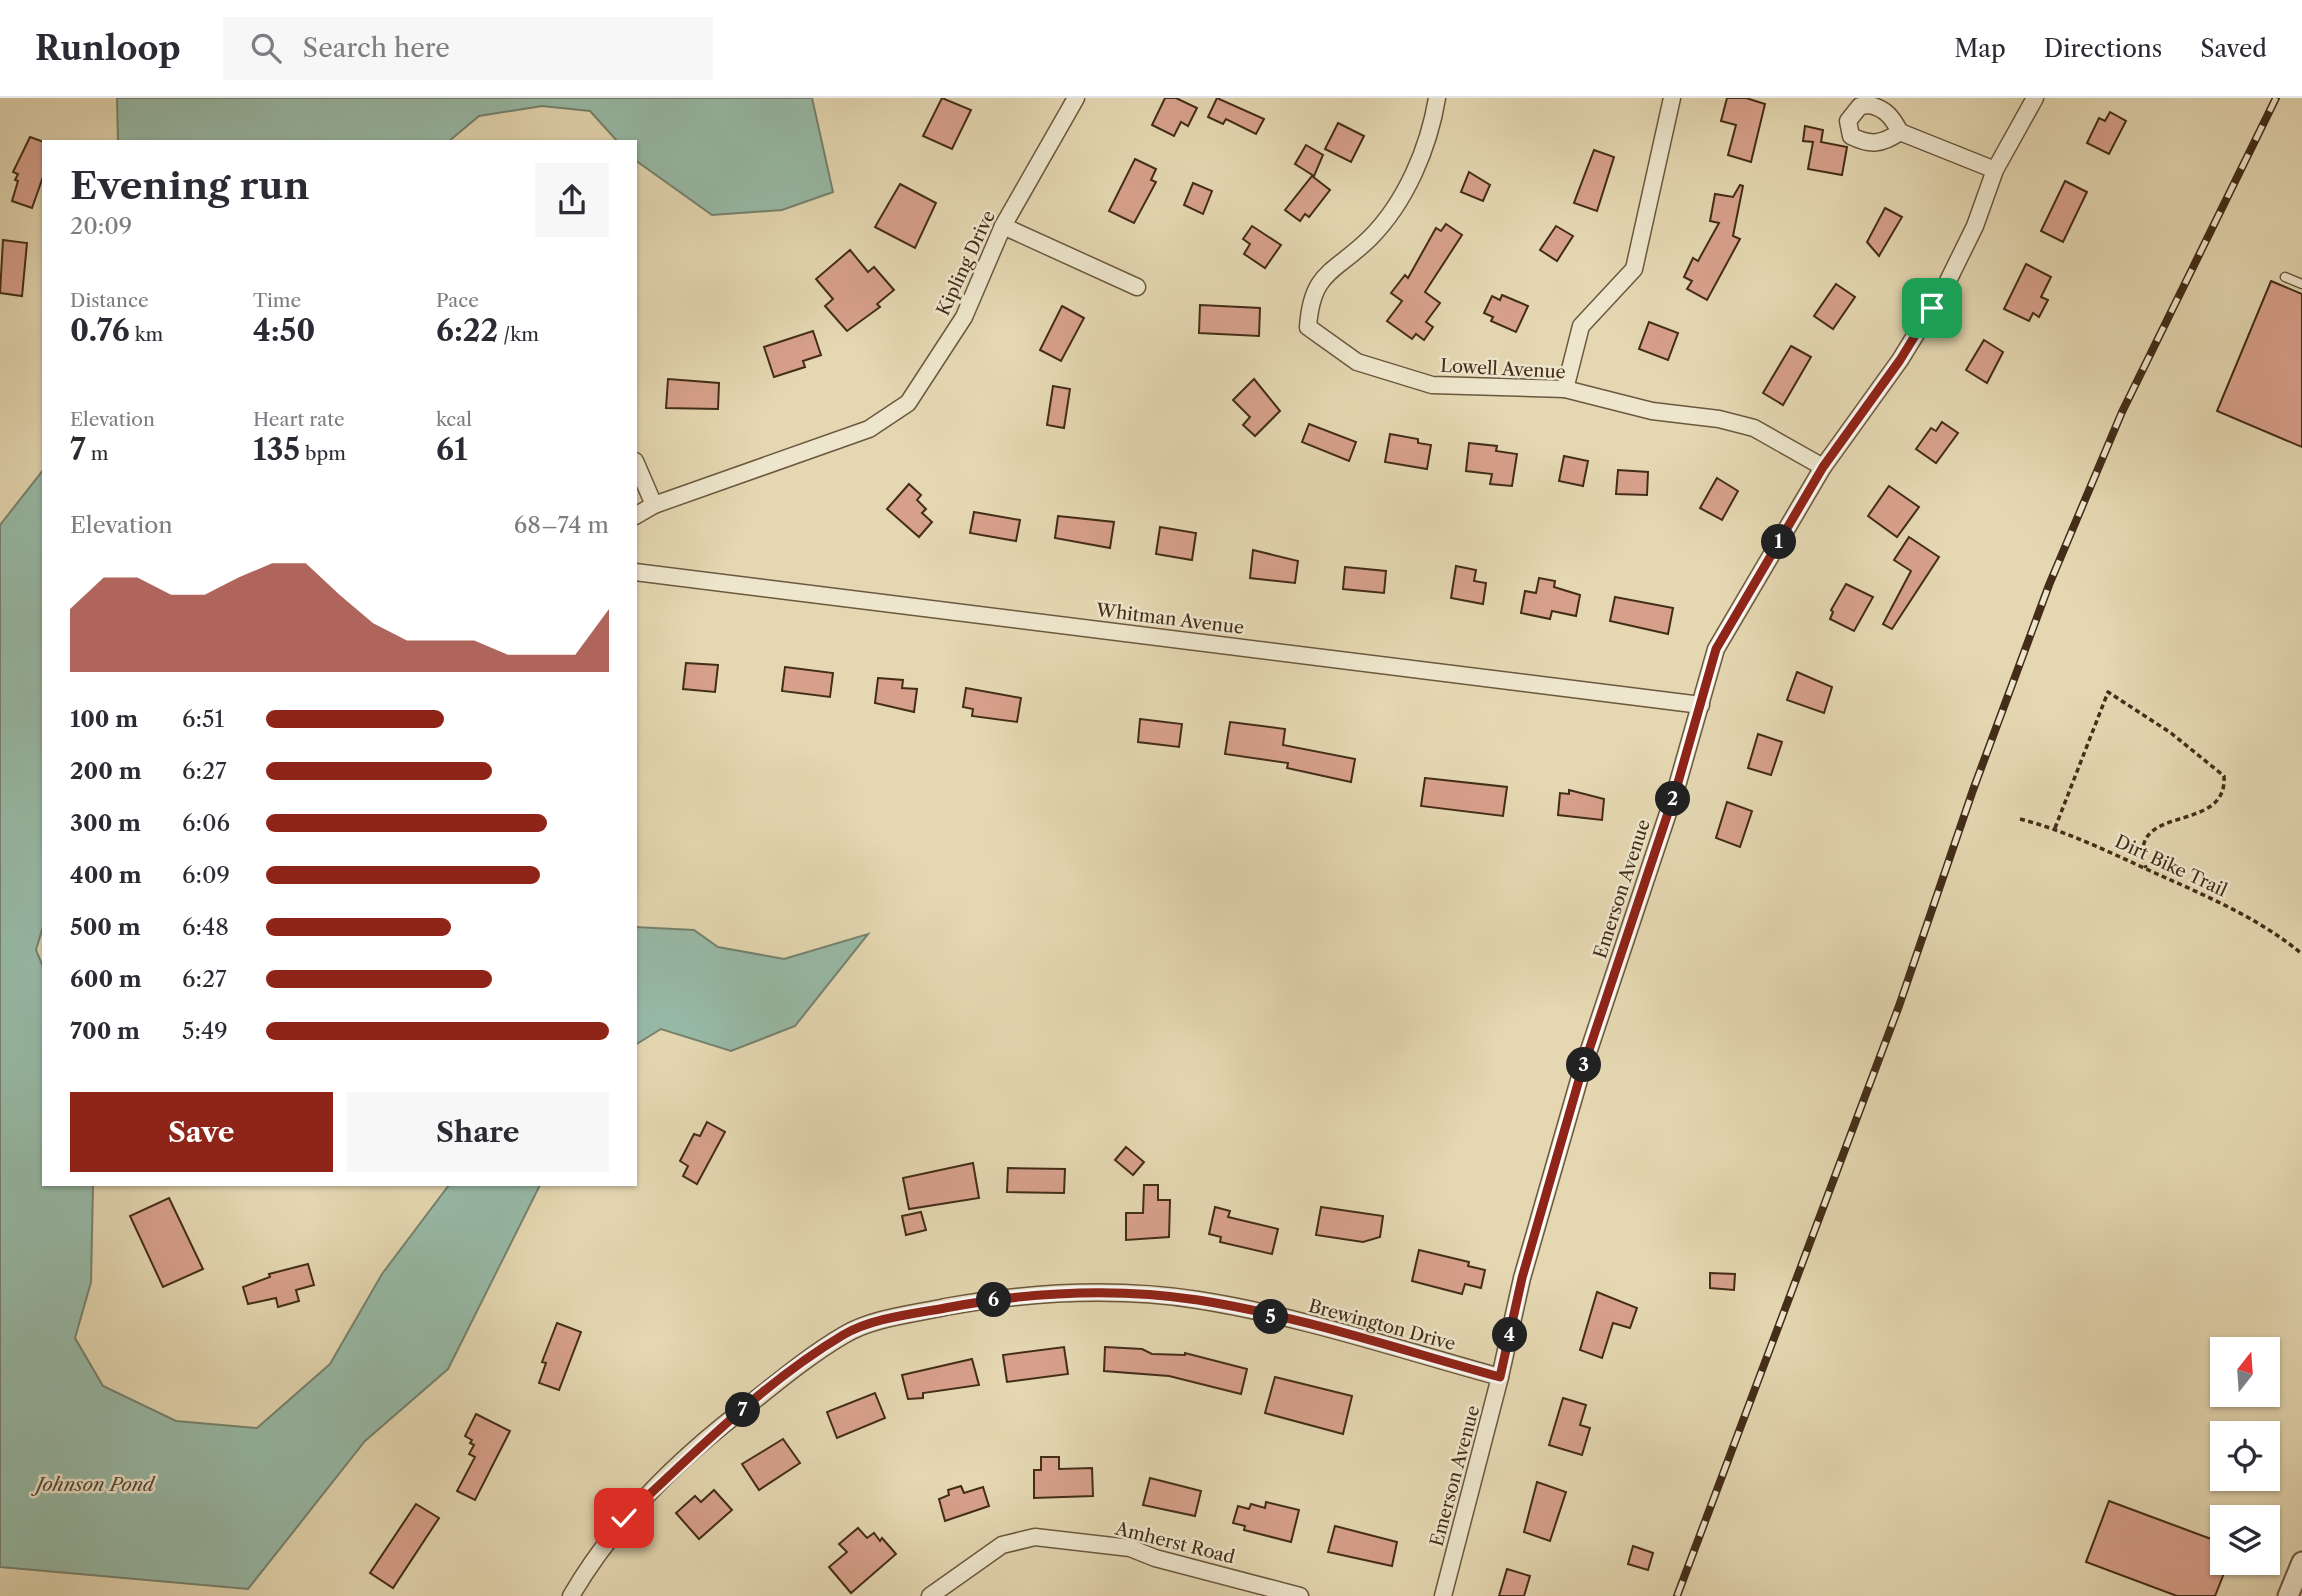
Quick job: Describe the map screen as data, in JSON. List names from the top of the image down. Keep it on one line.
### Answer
{"streets":{"street":["Kipling Drive","Lowell Avenue","Whitman Avenue","Emerson Avenue","Brewington Drive","Amherst Road"],"path":["Dirt Bike Trail"]},"crossings":[["Lowell Avenue","Emerson Avenue"],["Whitman Avenue","Emerson Avenue"],["Emerson Avenue","Brewington Drive"]],"water":["Johnson Pond"],"north":"top","page":{"header":"Runloop","search":"Search here","nav":["Map","Directions","Saved"],"heading":["Evening run","20:09"],"stats":[["Distance","0.76 km"],["Time","4:50"],["Pace","6:22 /km"],["Elevation","7 m"],["Heart rate","135 bpm"],["kcal","61"]],"chart":["Elevation","68–74 m"],"pins":["1","2","3","6","5","4","7"],"list":[{"name":"100 m","note":"6:51"},{"name":"200 m","note":"6:27"},{"name":"300 m","note":"6:06"},{"name":"400 m","note":"6:09"},{"name":"500 m","note":"6:48"},{"name":"600 m","note":"6:27"},{"name":"700 m","note":"5:49"}],"buttons":["Save","Share"]}}
